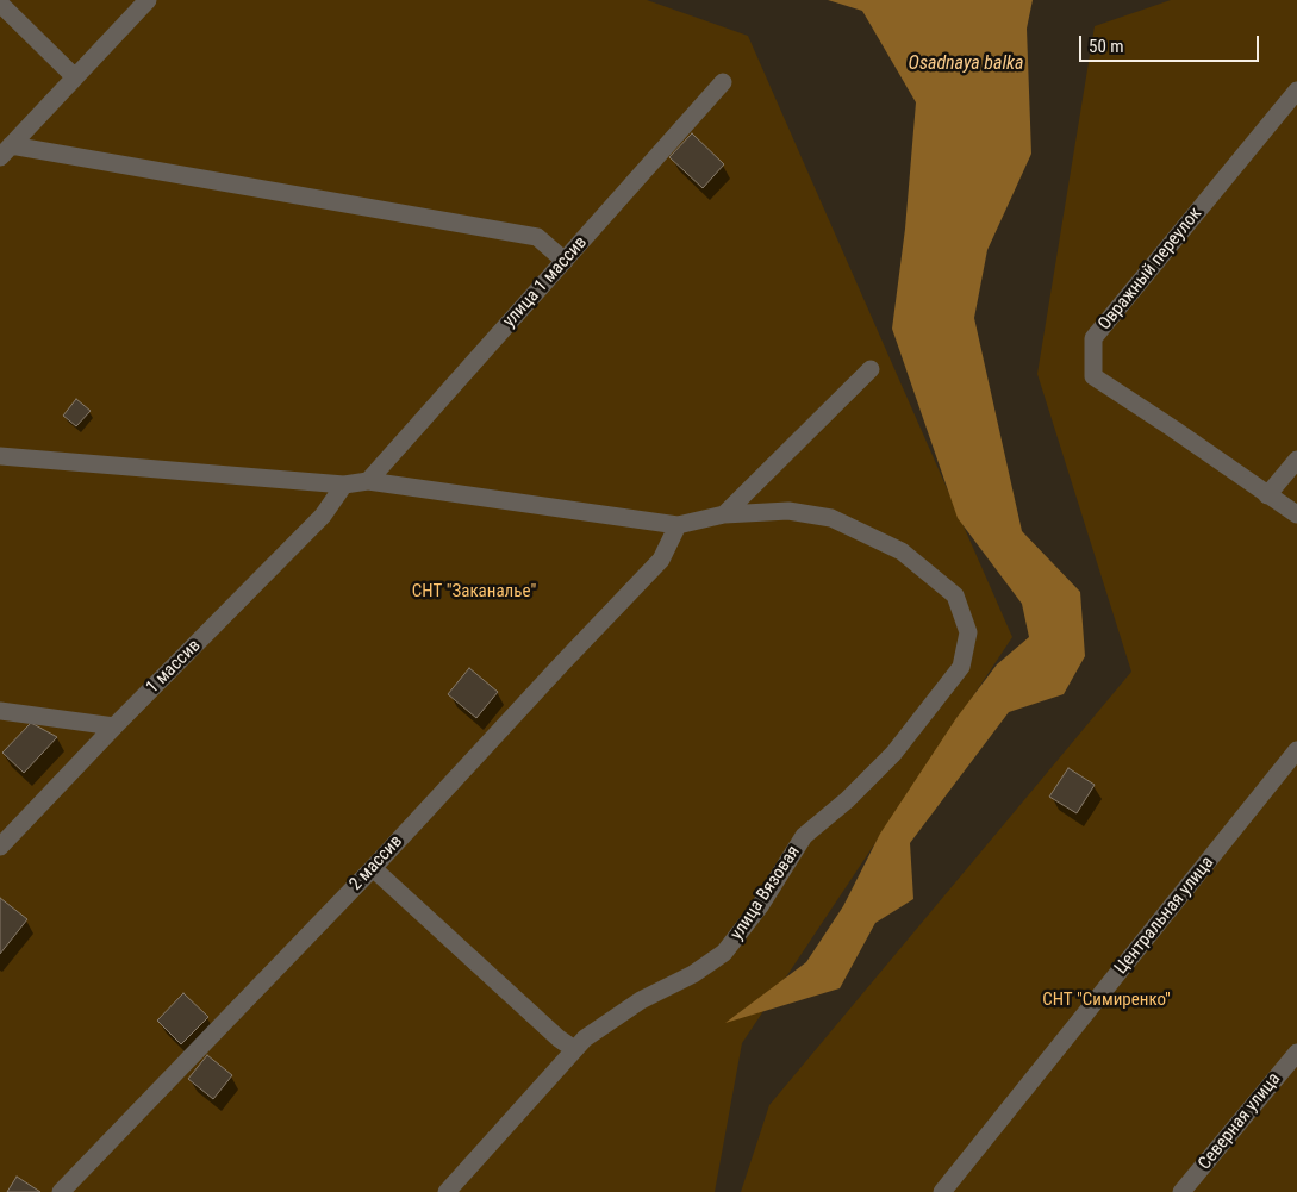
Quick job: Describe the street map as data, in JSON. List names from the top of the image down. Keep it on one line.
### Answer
{"streets":{"street":["Овражный переулок","улица 1 массив","1 массив","2 массив","улица Вязовая","Центральная улица","Северная улица"]},"water":["Osadnaya balka"],"parks":["СНТ \"Заканалье\"","СНТ \"Симиренко\""],"scale_bar":"50 m"}
